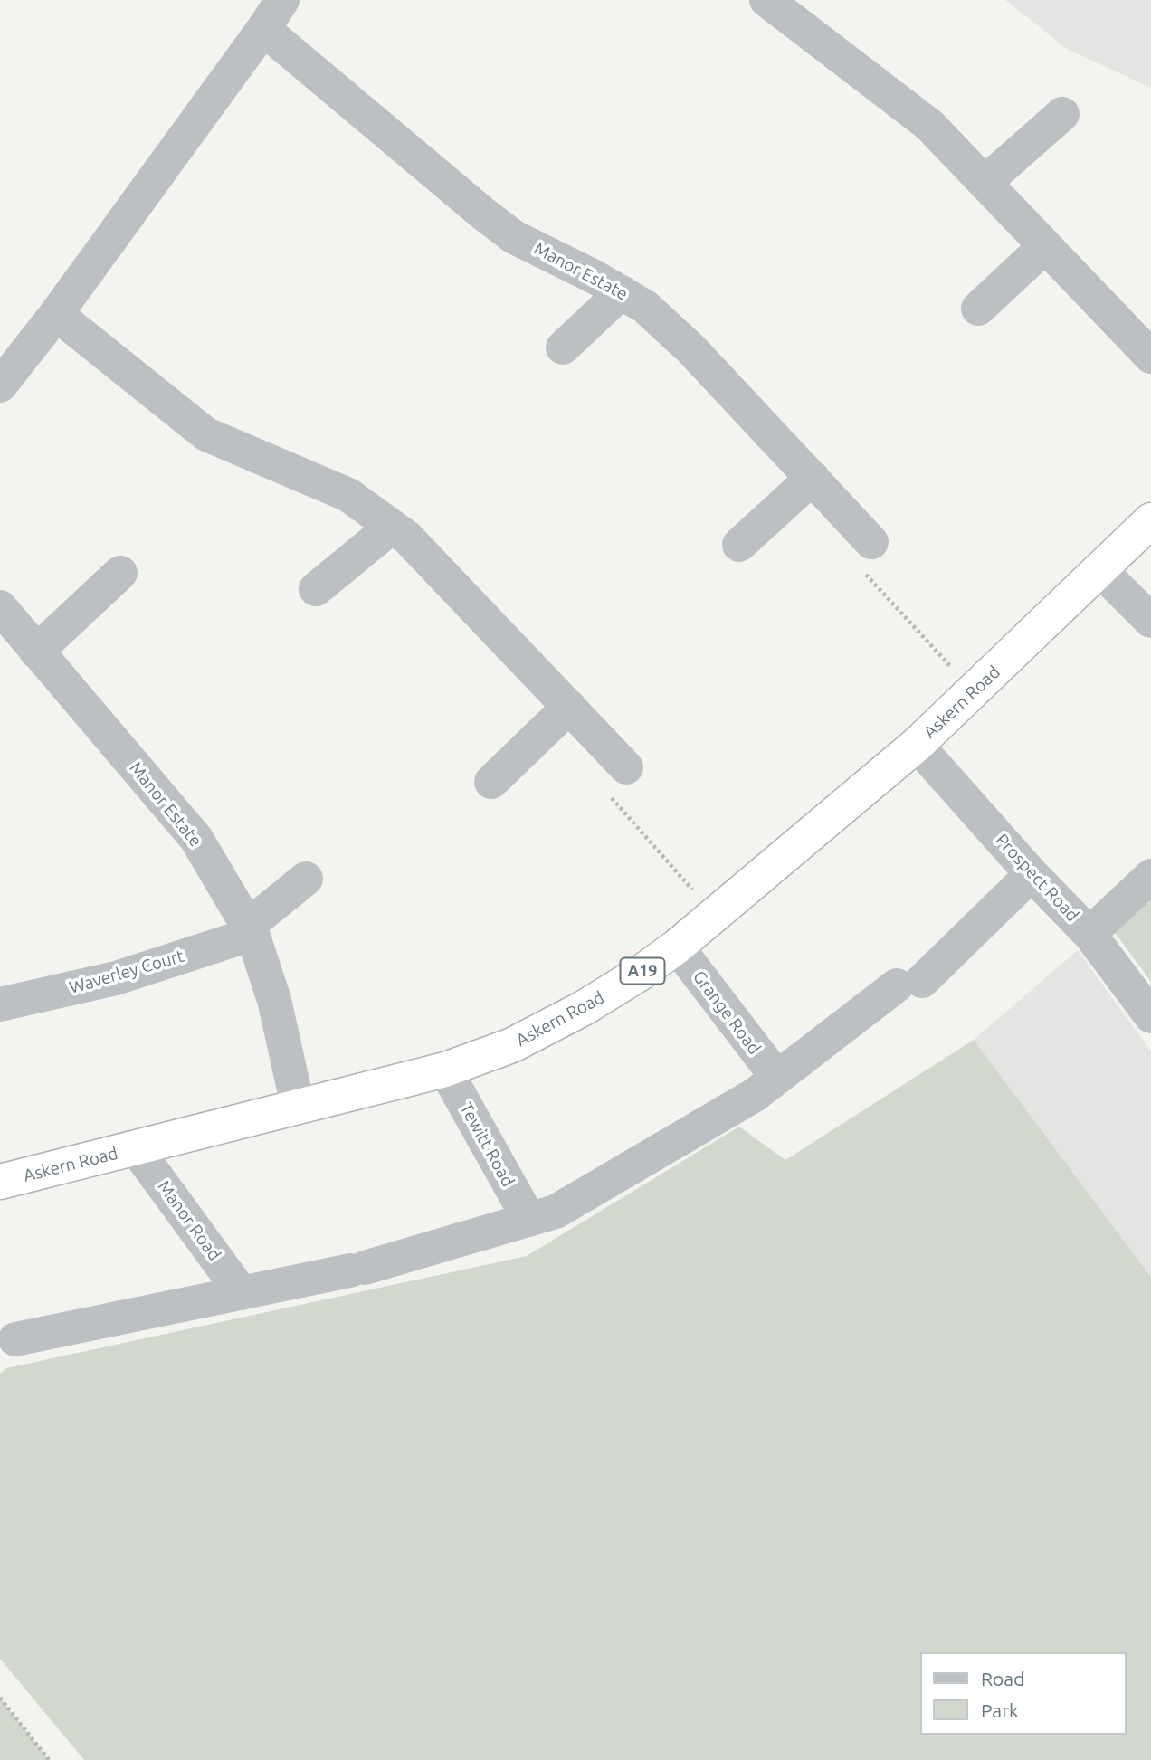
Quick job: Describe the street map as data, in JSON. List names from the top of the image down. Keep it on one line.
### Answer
{"streets":{"highway":["Askern Road","A19"],"street":["Manor Estate","Prospect Road","Waverley Court","Grange Road","Tewitt Road","Manor Road"]},"crossings":[["Manor Estate","Askern Road"],["Manor Estate","Waverley Court"],["Askern Road","Prospect Road"],["Askern Road","Grange Road"],["Askern Road","Tewitt Road"],["Askern Road","Manor Road"]],"legend":["Road","Park"]}
